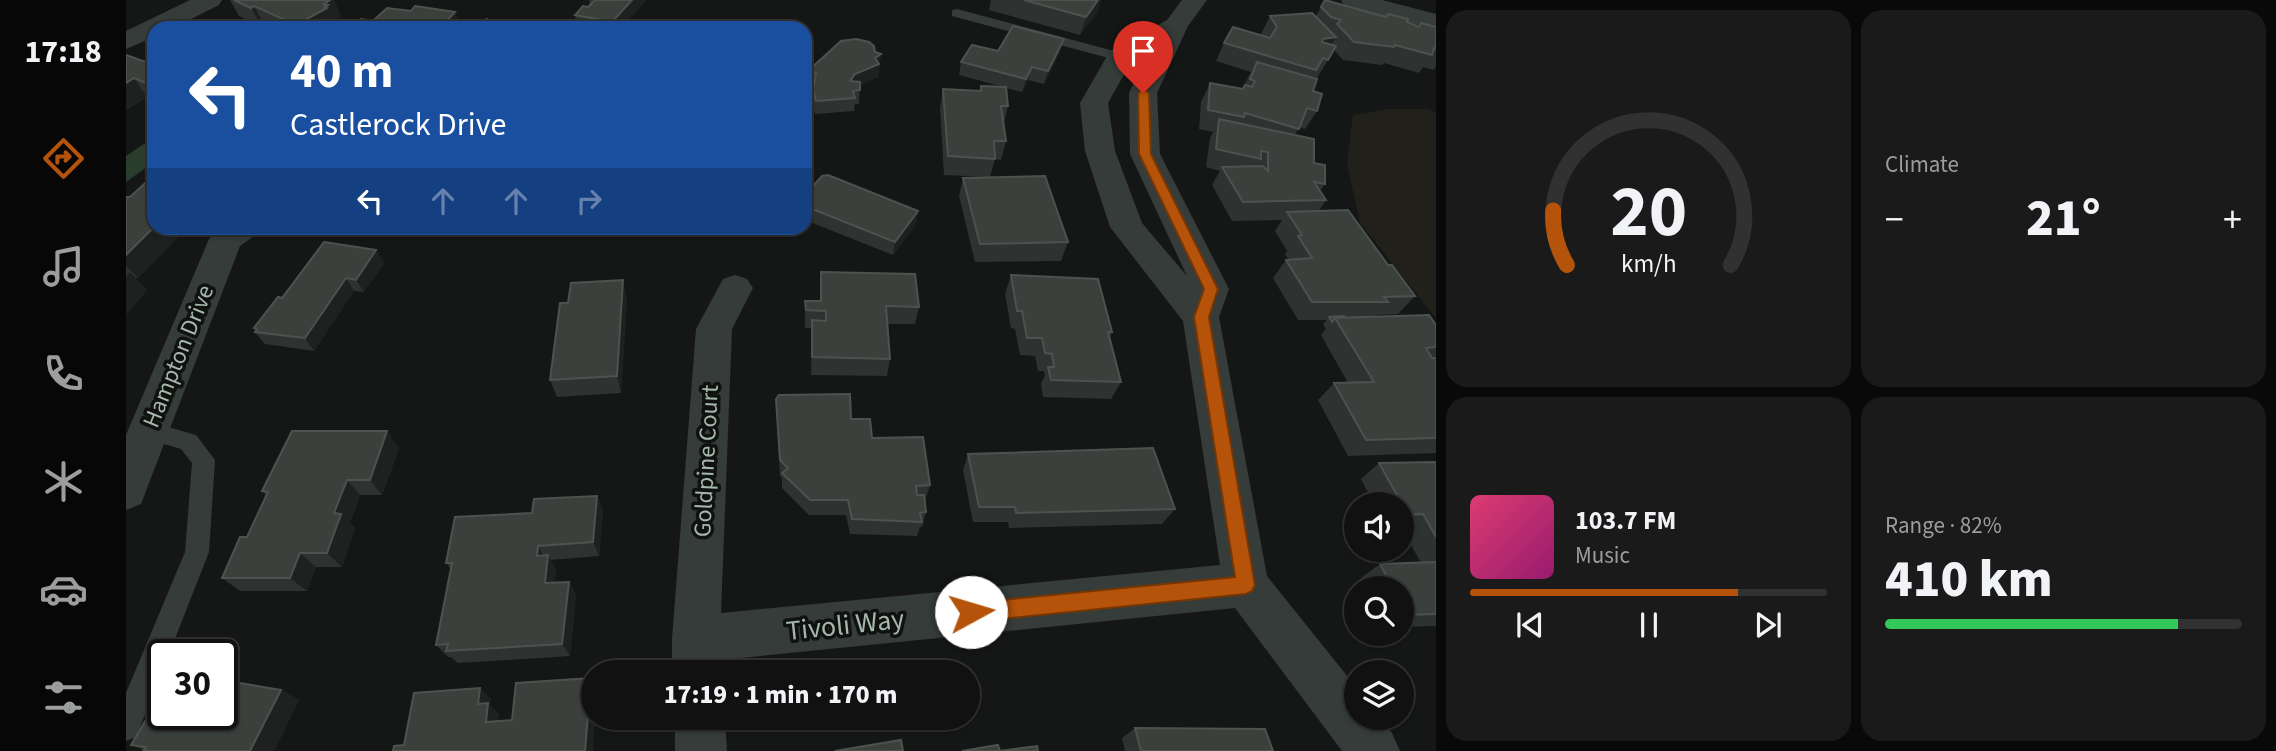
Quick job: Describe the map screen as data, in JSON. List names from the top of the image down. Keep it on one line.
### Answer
{"streets":{"street":["Hampton Drive","Goldpine Court","Tivoli Way"]},"crossings":[["Goldpine Court","Tivoli Way"]],"page":{"tabs":"17:18","tile":["Climate",["Range · 82%","410 km"]],"turn":["40 m","Castlerock Drive"],"heat":["−","21°","+"],"song":["103.7 FM","Music"],"limit":"30","trip":"17:19 · 1 min · 170 m","gauge":["20","km/h"]}}
